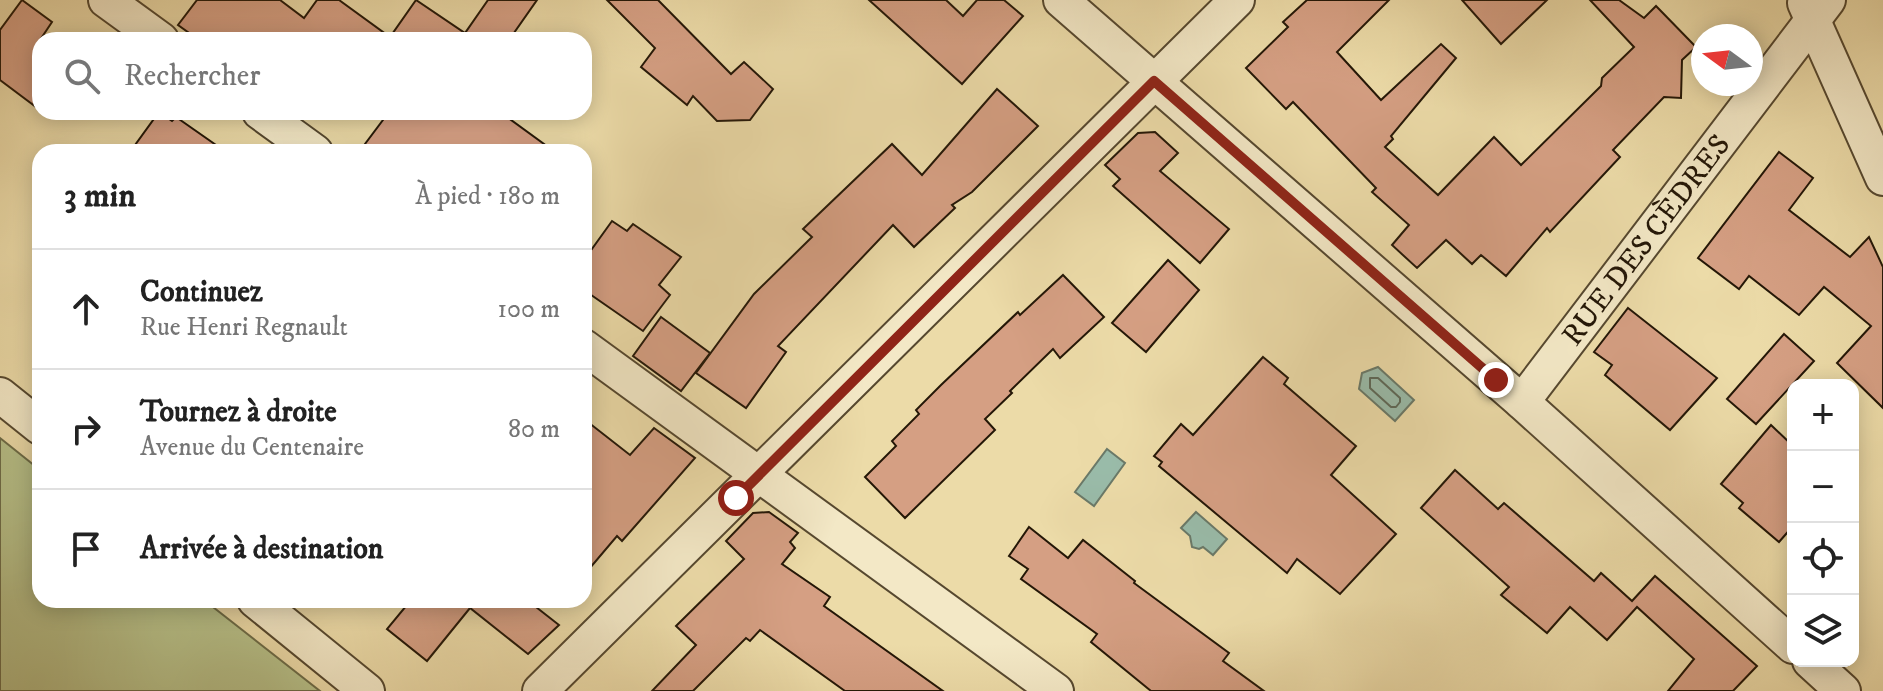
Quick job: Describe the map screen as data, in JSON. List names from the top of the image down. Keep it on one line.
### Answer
{"streets":{"street":["RUE DES CÈDRES"]},"north":"left","page":{"search":"Rechercher","heading":["3 min","À pied · 180 m"],"list":[["Continuez","Rue Henri Regnault","100 m"],["Tournez à droite","Avenue du Centenaire","80 m"],"Arrivée à destination"],"map_buttons":["+","−"]}}
